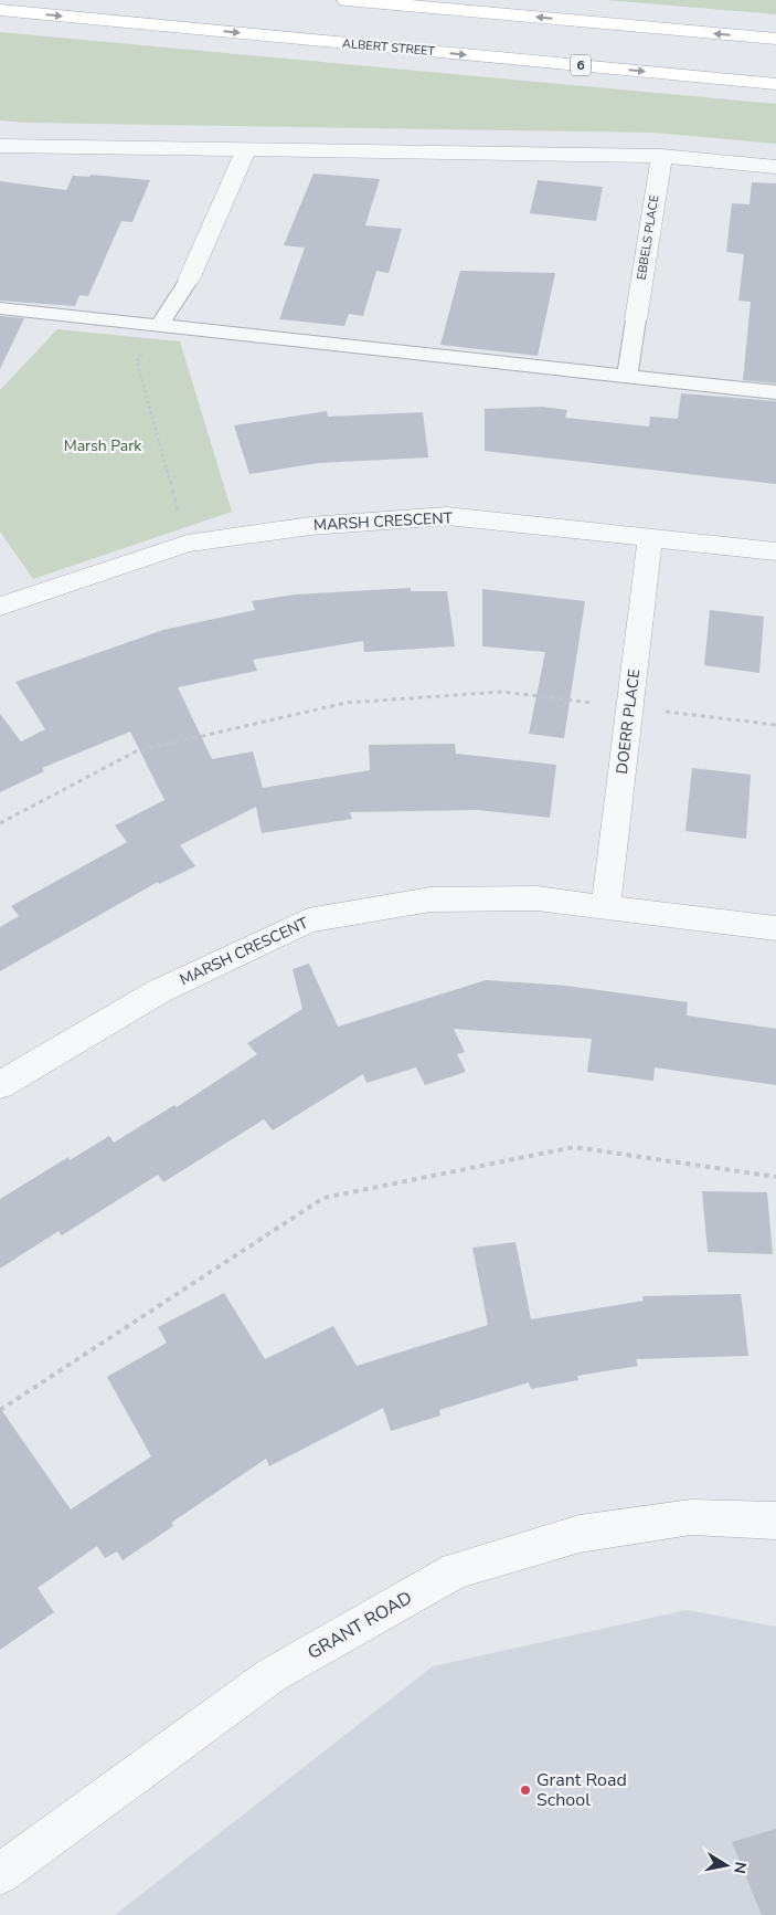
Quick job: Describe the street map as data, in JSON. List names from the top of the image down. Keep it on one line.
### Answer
{"streets":{"main road":["ALBERT STREET","6"],"street":["EBBELS PLACE","MARSH CRESCENT","DOERR PLACE","GRANT ROAD"]},"crossings":[["MARSH CRESCENT","DOERR PLACE"]],"parks":["Marsh Park"],"places":["Grant Road School"],"north":"right"}
